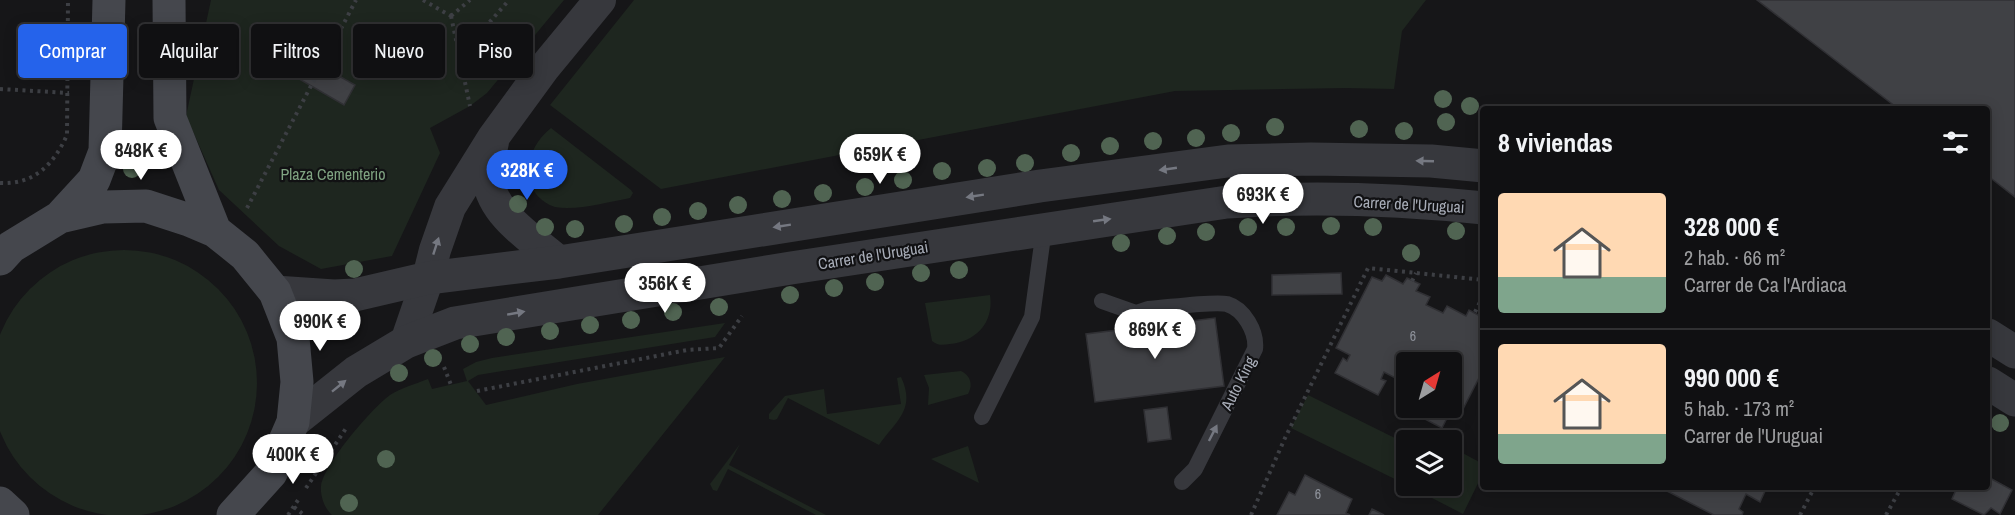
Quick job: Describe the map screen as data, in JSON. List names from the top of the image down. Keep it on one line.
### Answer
{"streets":{"street":["Carrer de l'Uruguai"],"lane":["Auto King"]},"parks":["Plaza Cementerio"],"house_numbers":["6","6"],"north":"top right","page":{"chip":["Comprar","Alquilar","Filtros","Nuevo","Piso"],"heading":"8 viviendas","price":["848K €","659K €","328K €","693K €","356K €","990K €","869K €","400K €"],"list":[{"name":"328 000 €","note":"2 hab. · 66 m² · Carrer de Ca l'Ardiaca"},{"name":"990 000 €","note":"5 hab. · 173 m² · Carrer de l'Uruguai"}]}}
